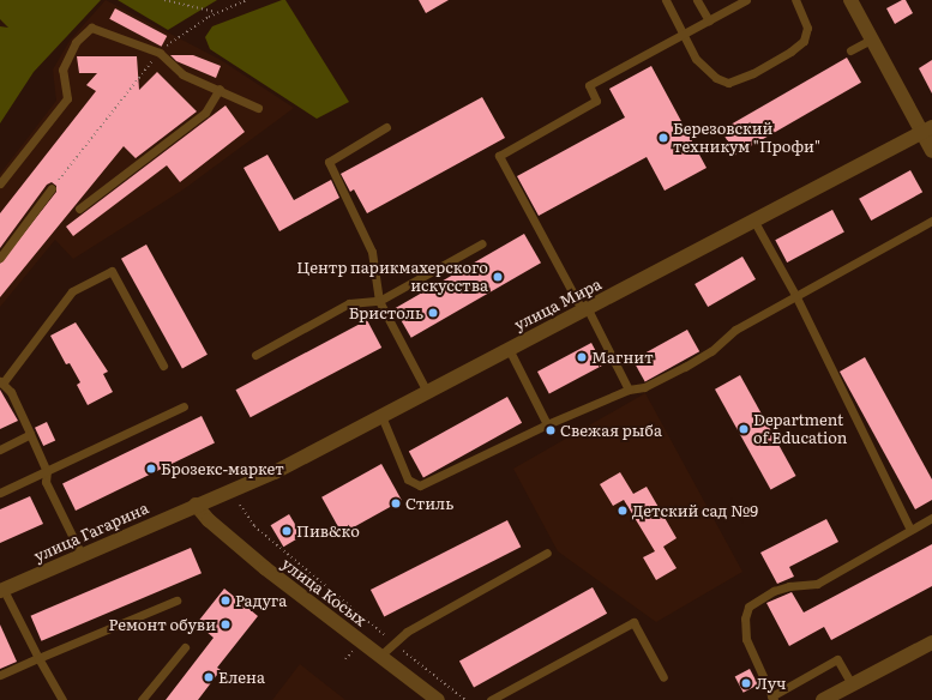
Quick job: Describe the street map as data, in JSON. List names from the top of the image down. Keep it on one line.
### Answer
{"streets":{"street":["улица Мира","улица Гагарина","улица Косых"]},"crossings":[["улица Мира","улица Гагарина"],["улица Мира","улица Косых"],["улица Гагарина","улица Косых"]],"places":["Березовский техникум \"Профи\"","Центр парикмахерского искусства","Бристоль","Магнит","Department of Education","Свежая рыба","Брозекс-маркет","Стиль","Детский сад №9","Пив&ко","Радуга","Ремонт обуви","Елена","Луч"]}
